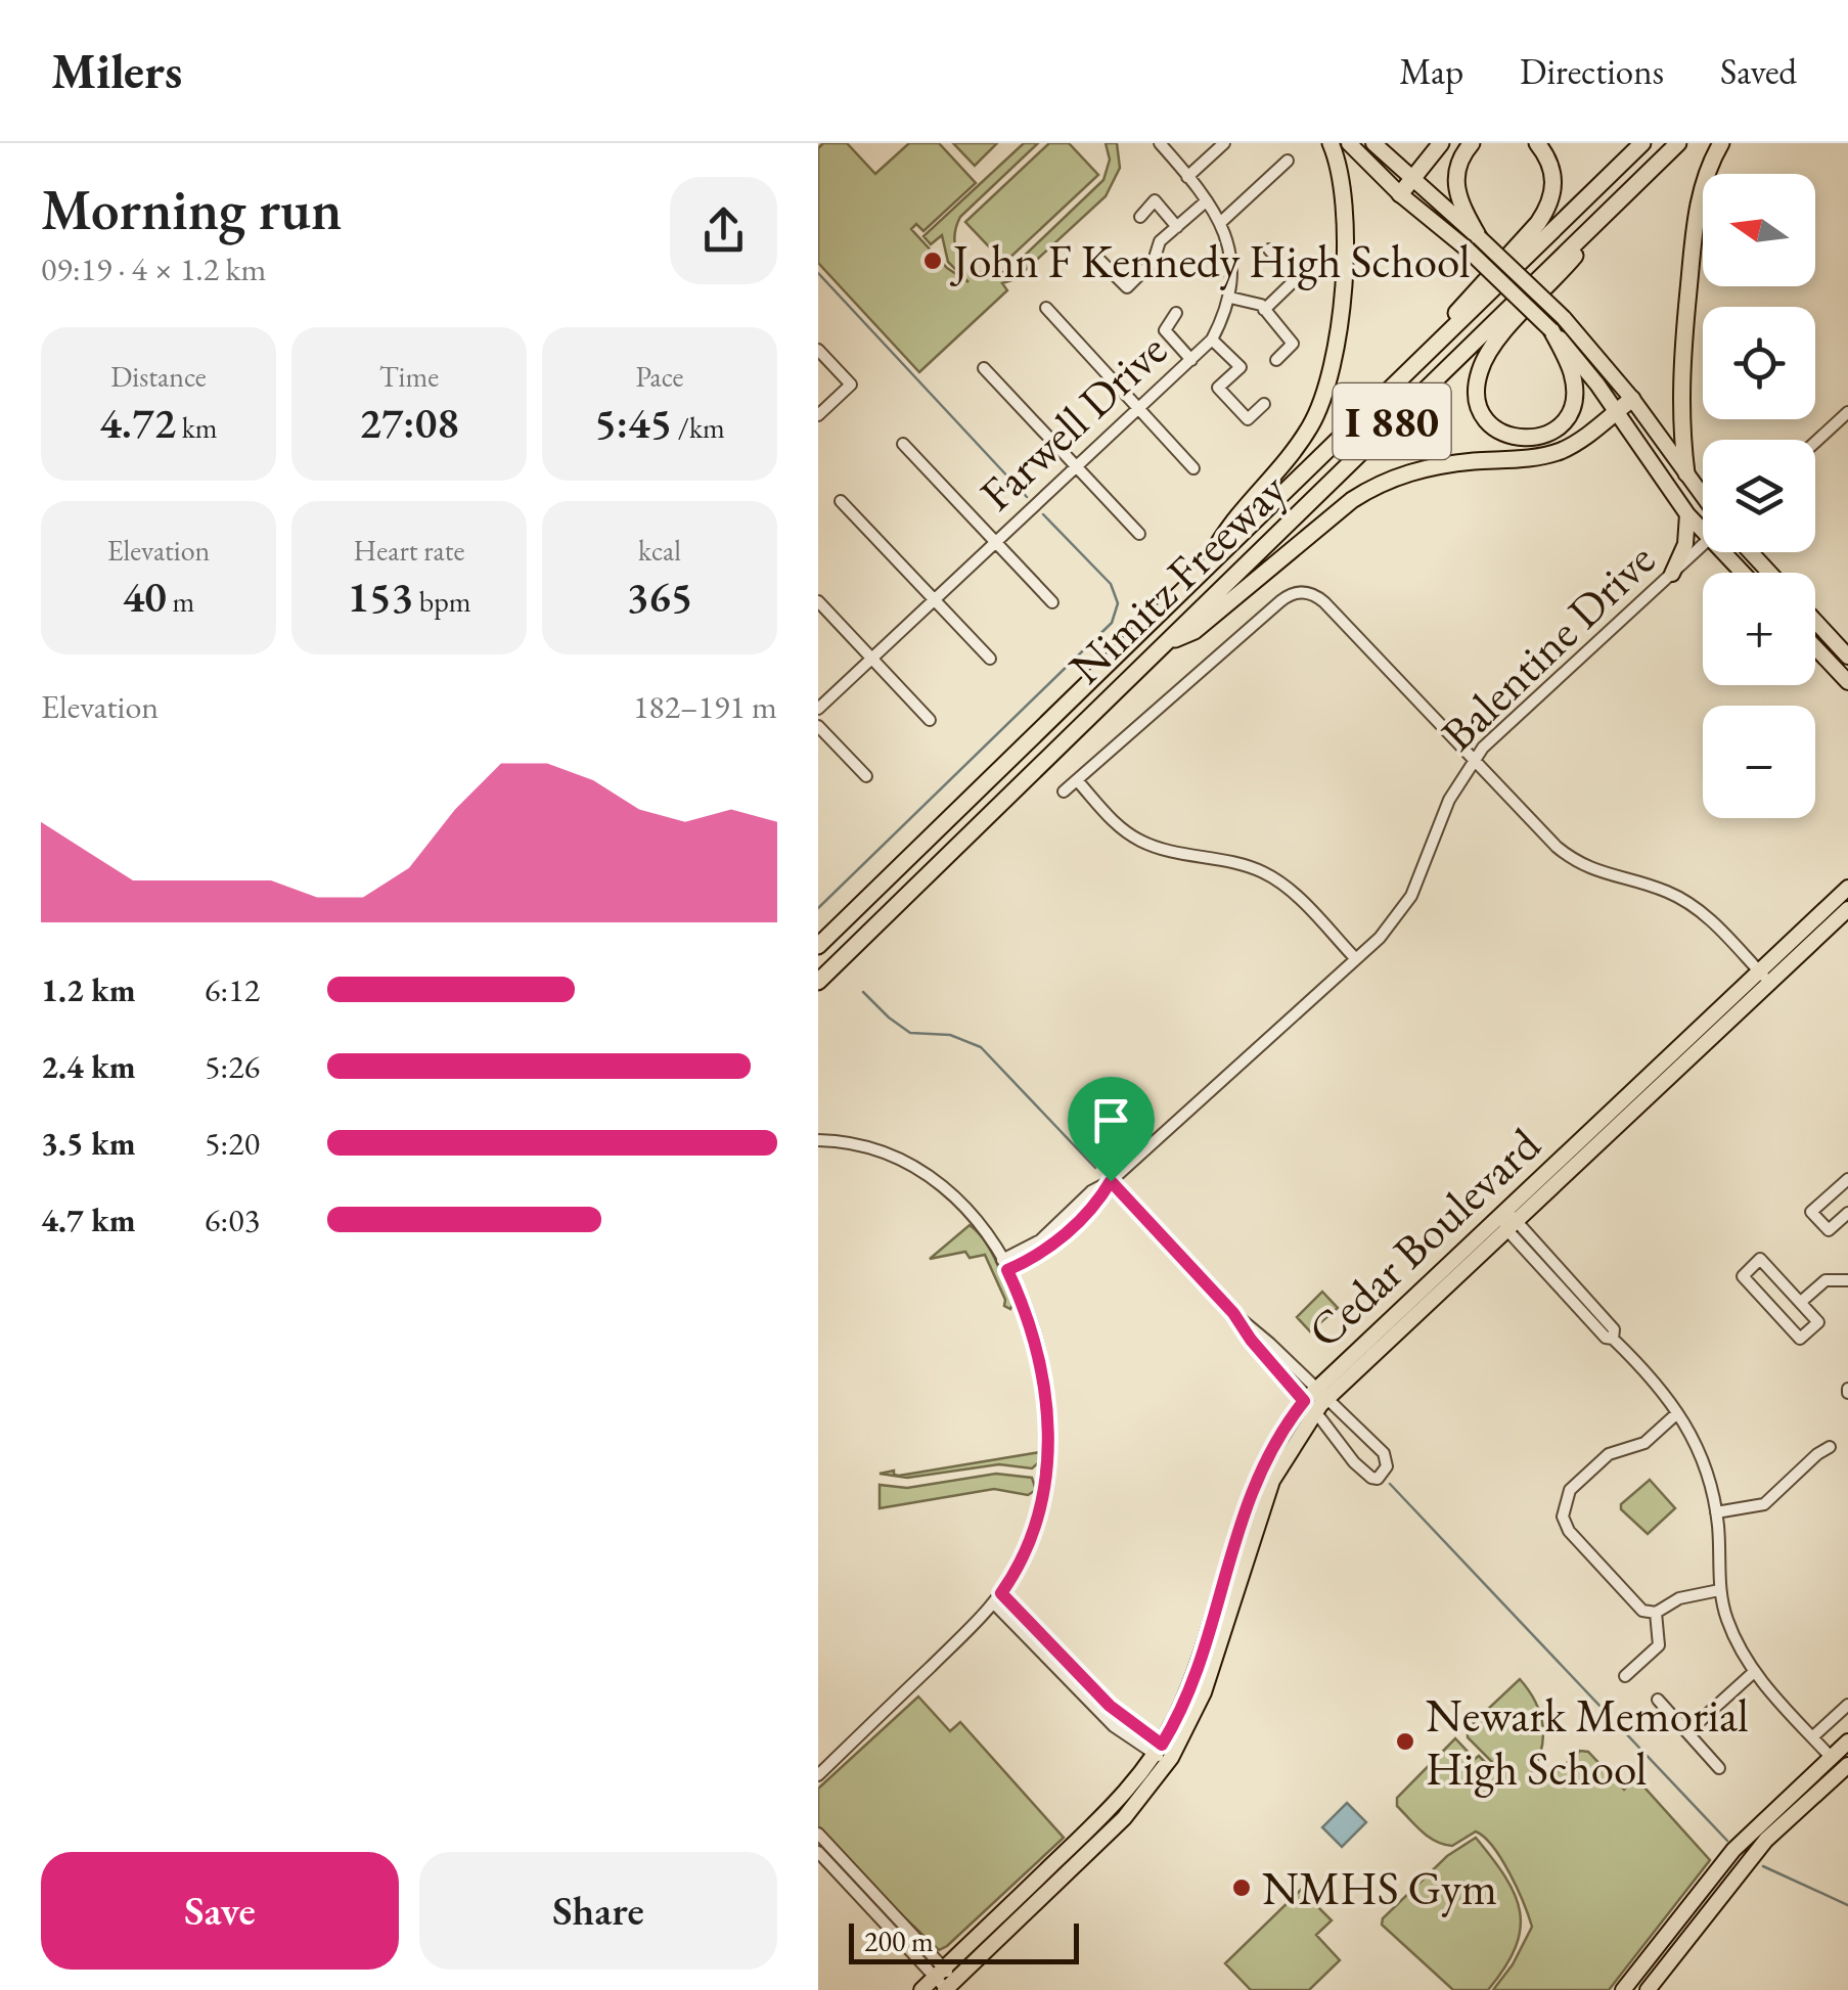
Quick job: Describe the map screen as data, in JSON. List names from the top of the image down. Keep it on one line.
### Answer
{"streets":{"highway":["I 880","Nimitz Freeway"],"main road":["Cedar Boulevard"],"street":["Farwell Drive","Balentine Drive"]},"places":["John F Kennedy High School","Newark Memorial High School","NMHS Gym"],"scale_bar":"200 m","north":"left","page":{"header":"Milers","nav":["Map","Directions","Saved"],"heading":["Morning run","09:19 · 4 × 1.2 km"],"map_buttons":["+","−"],"stats":[["Distance","4.72 km"],["Time","27:08"],["Pace","5:45 /km"],["Elevation","40 m"],["Heart rate","153 bpm"],["kcal","365"]],"chart":["Elevation","182–191 m"],"list":[{"name":"1.2 km","note":"6:12"},{"name":"2.4 km","note":"5:26"},{"name":"3.5 km","note":"5:20"},{"name":"4.7 km","note":"6:03"}],"buttons":["Save","Share"],"scale":"200 m"}}
